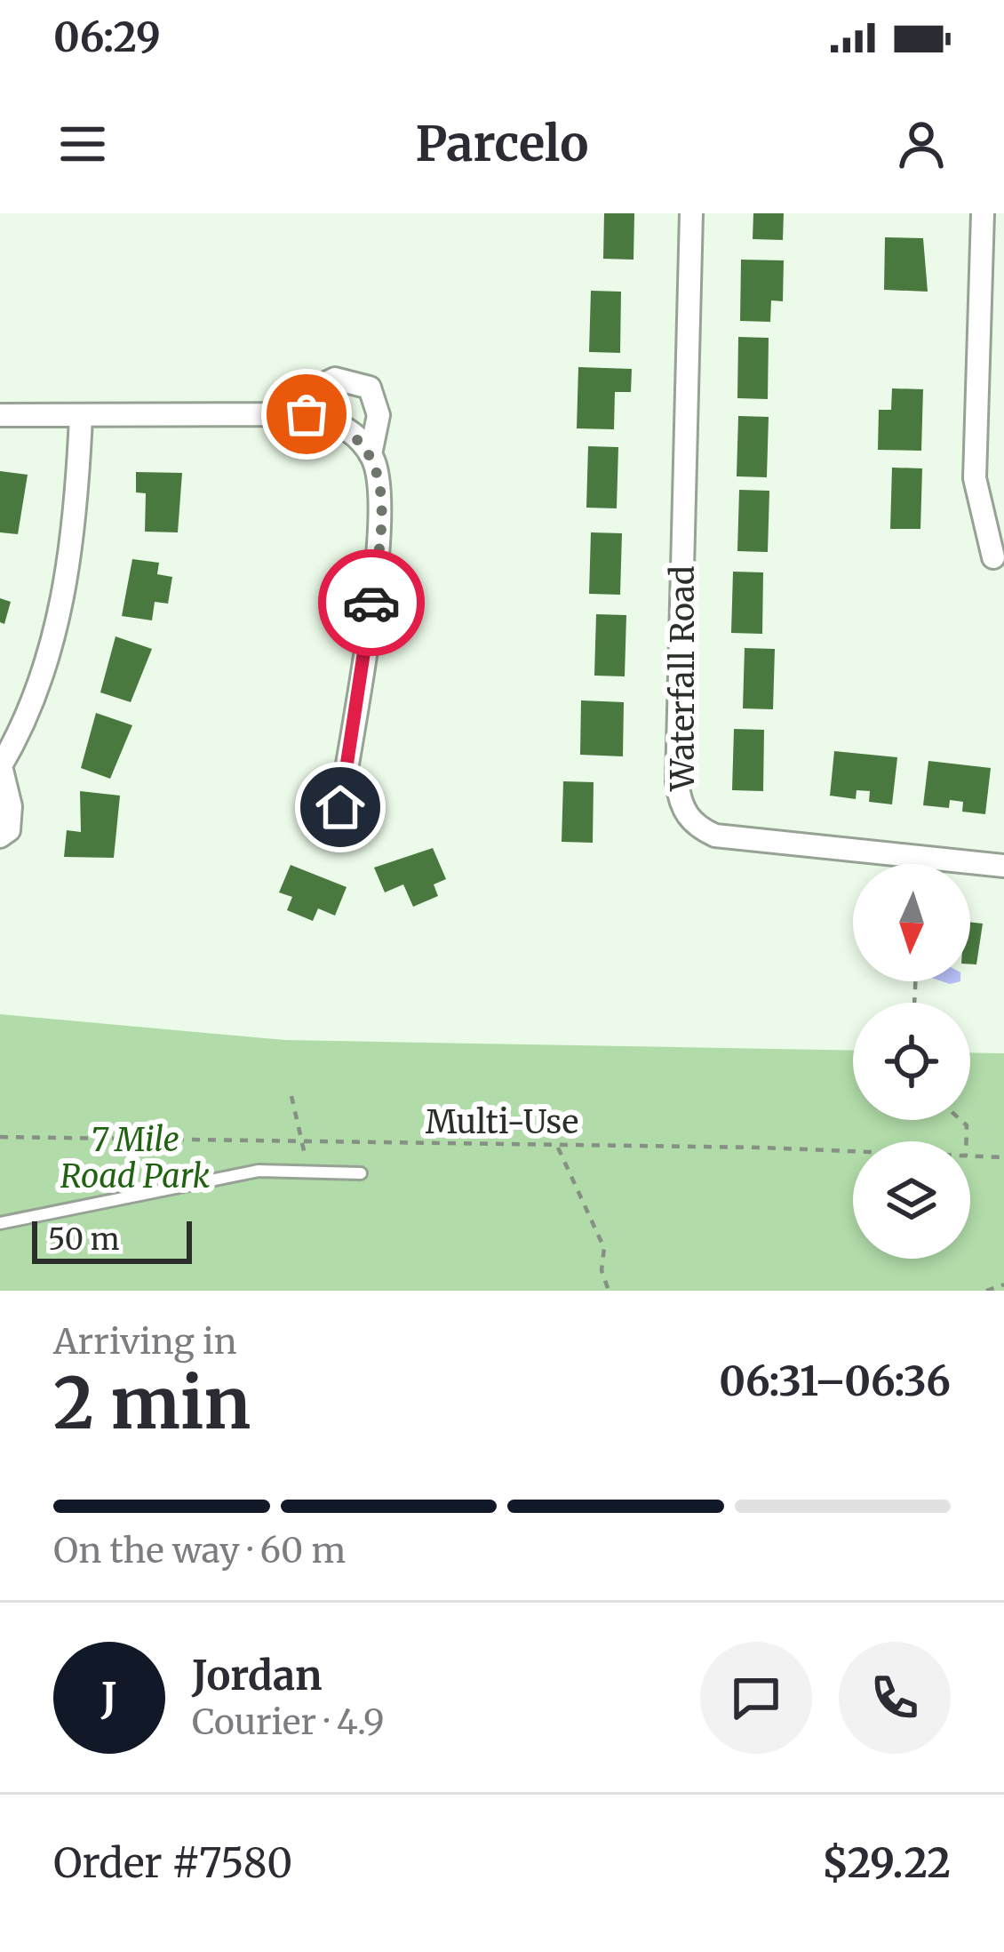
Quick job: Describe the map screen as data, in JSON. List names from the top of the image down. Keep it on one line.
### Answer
{"streets":{"street":["Waterfall Road"],"path":["Multi-Use"]},"parks":["7 Mile Road Park"],"scale_bar":"50 m","north":"bottom","page":{"status":"06:29","header":"Parcelo","scale":"50 m","heading":["2 min","Arriving in","06:31–06:36"],"panel":["Jordan","Courier · 4.9","Order #7580","$29.22"],"bar":"On the way · 60 m","round":"J"}}
